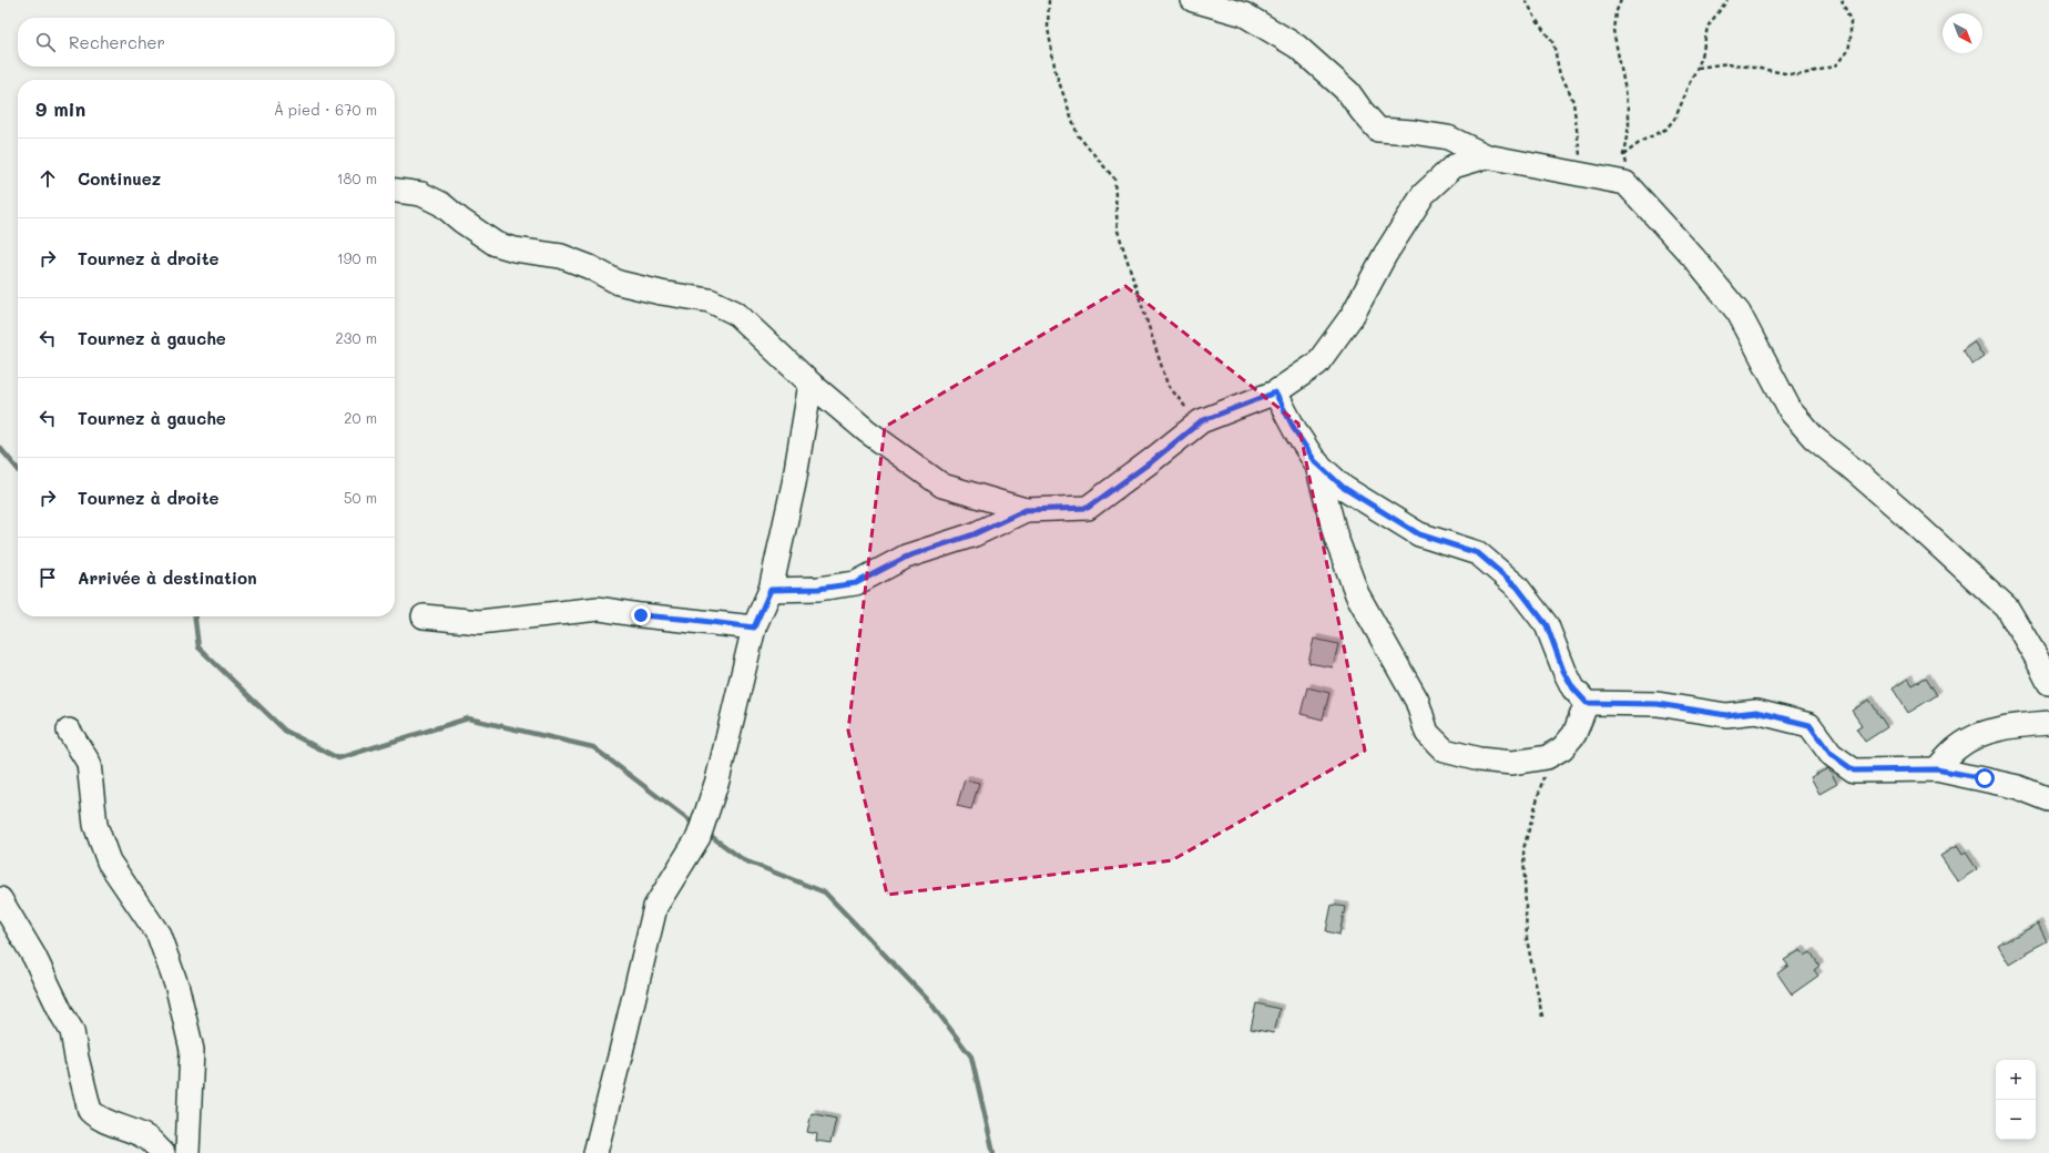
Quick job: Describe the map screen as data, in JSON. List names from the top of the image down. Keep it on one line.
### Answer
{"north":"bottom right","page":{"search":"Rechercher","heading":["9 min","À pied · 670 m"],"list":[["Continuez","180 m"],["Tournez à droite","190 m"],["Tournez à gauche","230 m"],["Tournez à gauche","20 m"],["Tournez à droite","50 m"],"Arrivée à destination"],"map_buttons":["+","−"]}}
